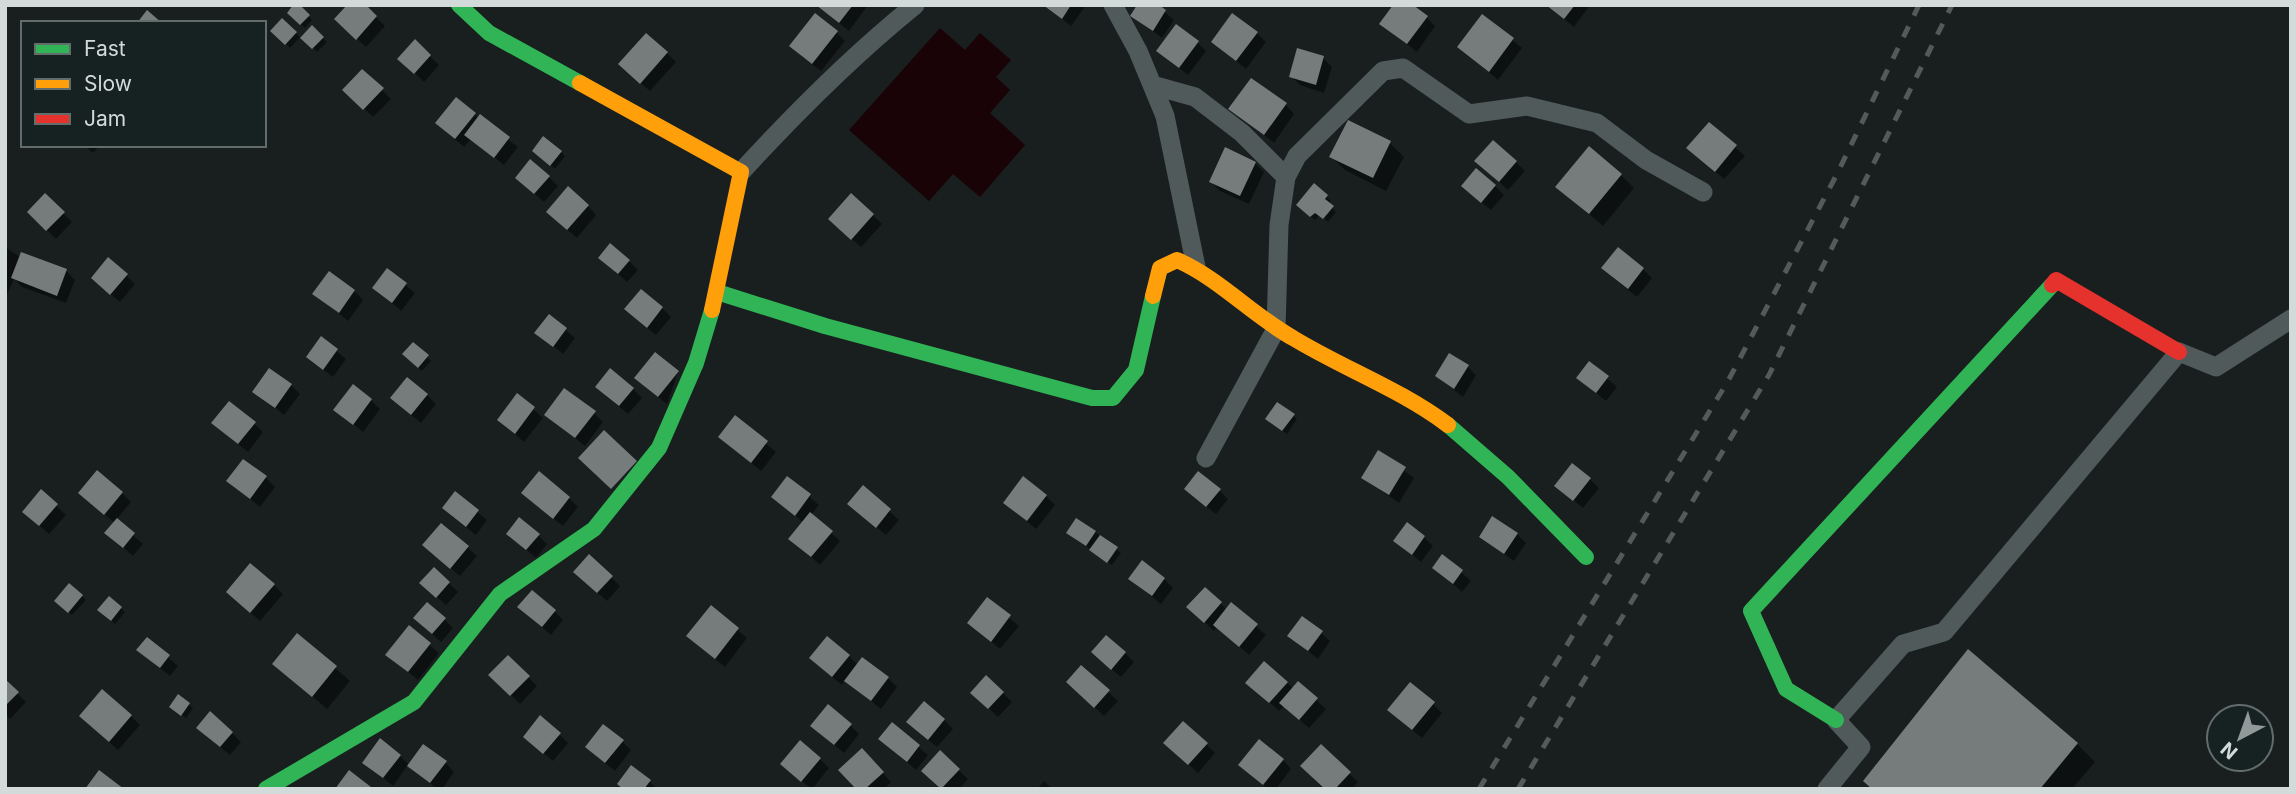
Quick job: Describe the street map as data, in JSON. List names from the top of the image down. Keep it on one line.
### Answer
{"legend":["Fast","Slow","Jam"],"north":"bottom left"}
